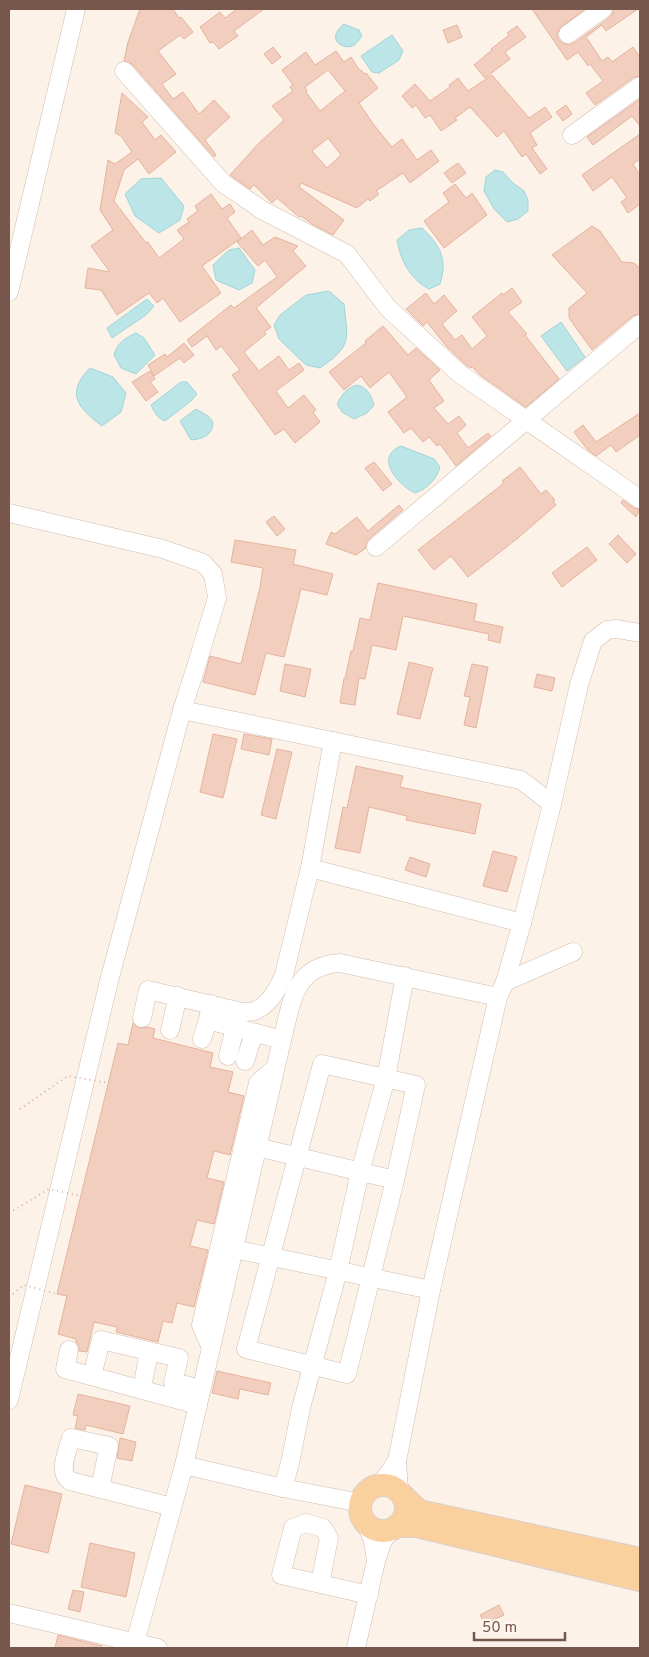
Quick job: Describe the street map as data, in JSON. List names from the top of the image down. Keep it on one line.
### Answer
{"scale_bar":"50 m"}
